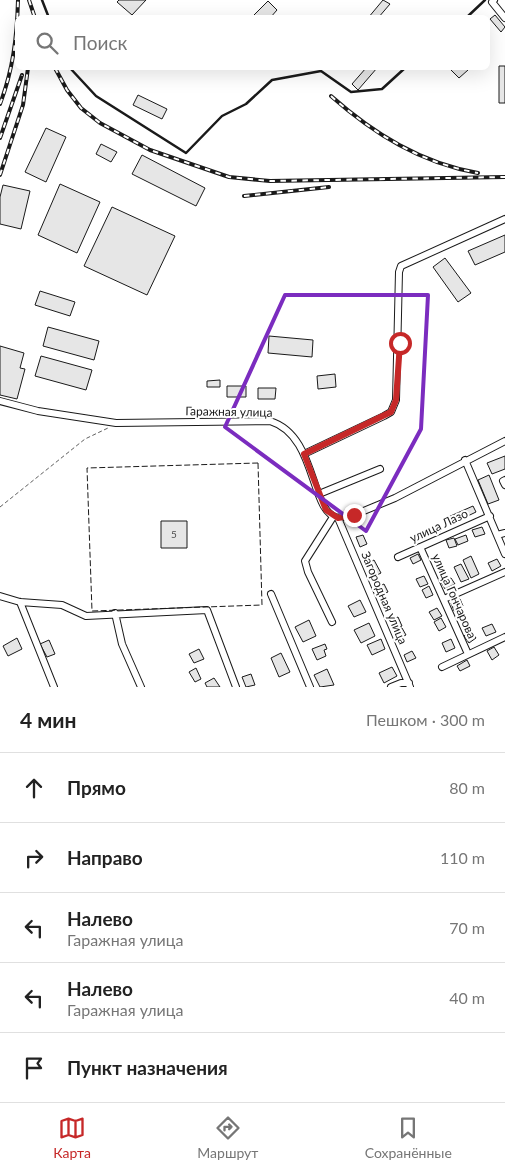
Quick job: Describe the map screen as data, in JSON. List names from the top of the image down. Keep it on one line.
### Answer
{"streets":{"street":["Гаражная улица","улица Лазо","улица Гончарова","Загородная улица"]},"crossings":[["Гаражная улица","Загородная улица"],["улица Лазо","улица Гончарова"]],"house_numbers":["5"],"page":{"search":"Поиск","heading":["4 мин","Пешком · 300 m"],"list":[["Прямо","80 m"],["Направо","110 m"],["Налево","Гаражная улица","70 m"],["Налево","Гаражная улица","40 m"],"Пункт назначения"],"nav":["Карта","Маршрут","Сохранённые"]}}
